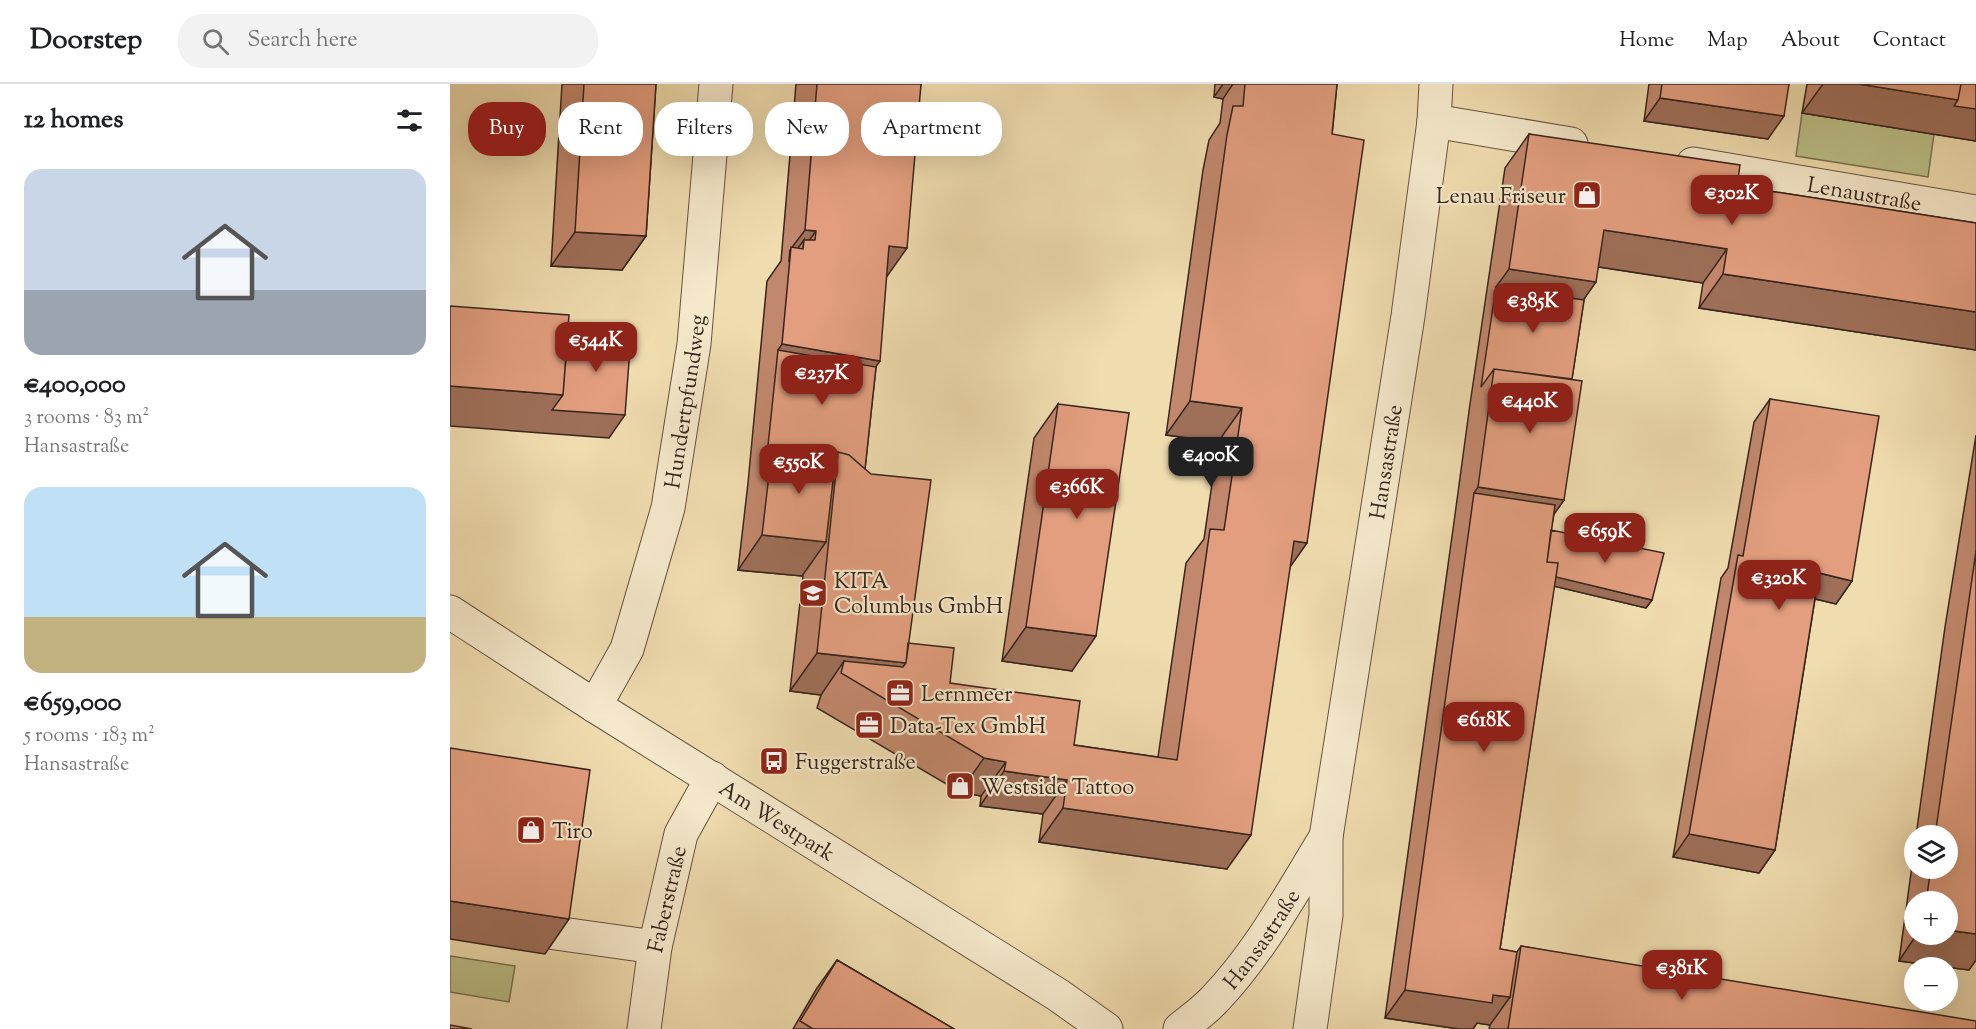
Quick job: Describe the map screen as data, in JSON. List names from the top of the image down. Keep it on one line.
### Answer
{"streets":{"street":["Lenaustraße","Hundertpfundweg","Hansastraße","Am Westpark","Faberstraße"]},"crossings":[["Hundertpfundweg","Am Westpark"],["Am Westpark","Faberstraße"]],"places":{"shop":["Lenau Friseur","Westside Tattoo","Tiro"],"school or university":["KITA Columbus GmbH"],"office":["Lernmeer","Data-Tex GmbH"],"bus stop":["Fuggerstraße"]},"page":{"header":"Doorstep","search":"Search here","nav":["Home","Map","About","Contact"],"heading":"12 homes","chip":["Buy","Rent","Filters","New","Apartment"],"list":[{"name":"€400,000","note":"3 rooms · 83 m² · Hansastraße"},{"name":"€659,000","note":"5 rooms · 183 m² · Hansastraße"}],"price":["€302K","€385K","€544K","€237K","€440K","€400K","€550K","€366K","€659K","€320K","€618K","€381K"],"map_buttons":["+","−"]}}
